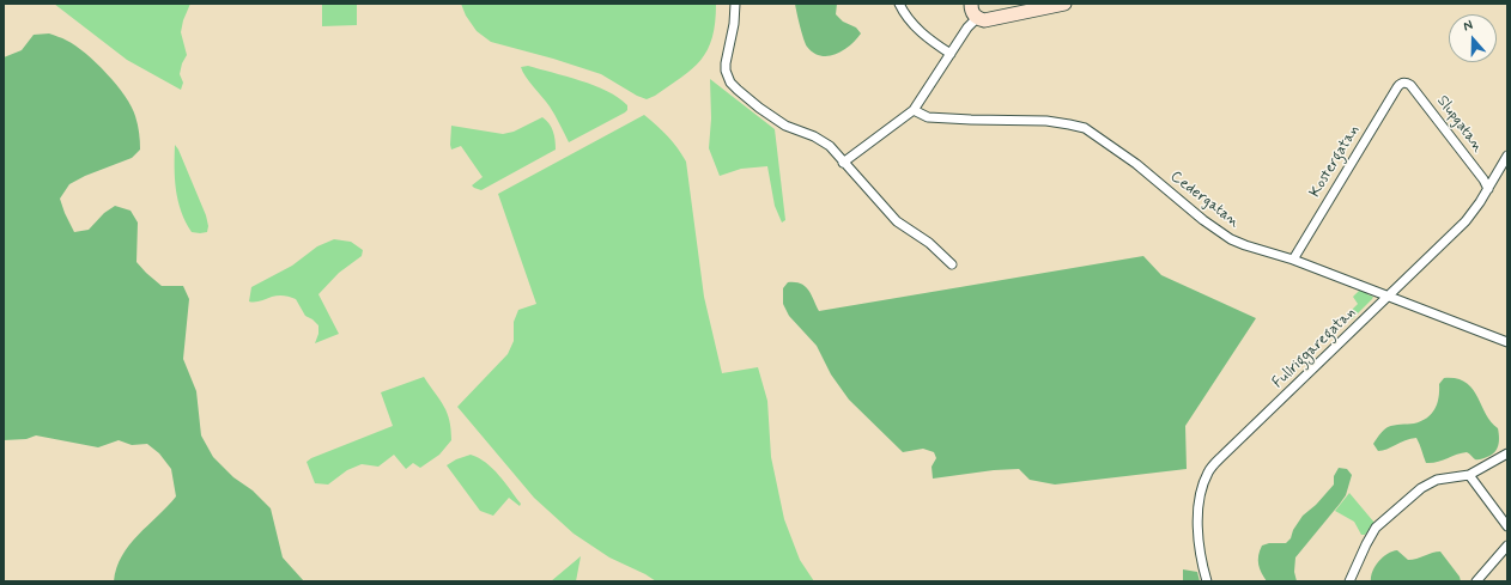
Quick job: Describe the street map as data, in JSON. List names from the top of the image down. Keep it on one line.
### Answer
{"streets":{"street":["Slupgatan","Kostergatan","Cedergatan","Fullriggaregatan"]},"crossings":[["Slupgatan","Kostergatan"],["Slupgatan","Fullriggaregatan"],["Kostergatan","Cedergatan"],["Cedergatan","Fullriggaregatan"]],"north":"top"}
